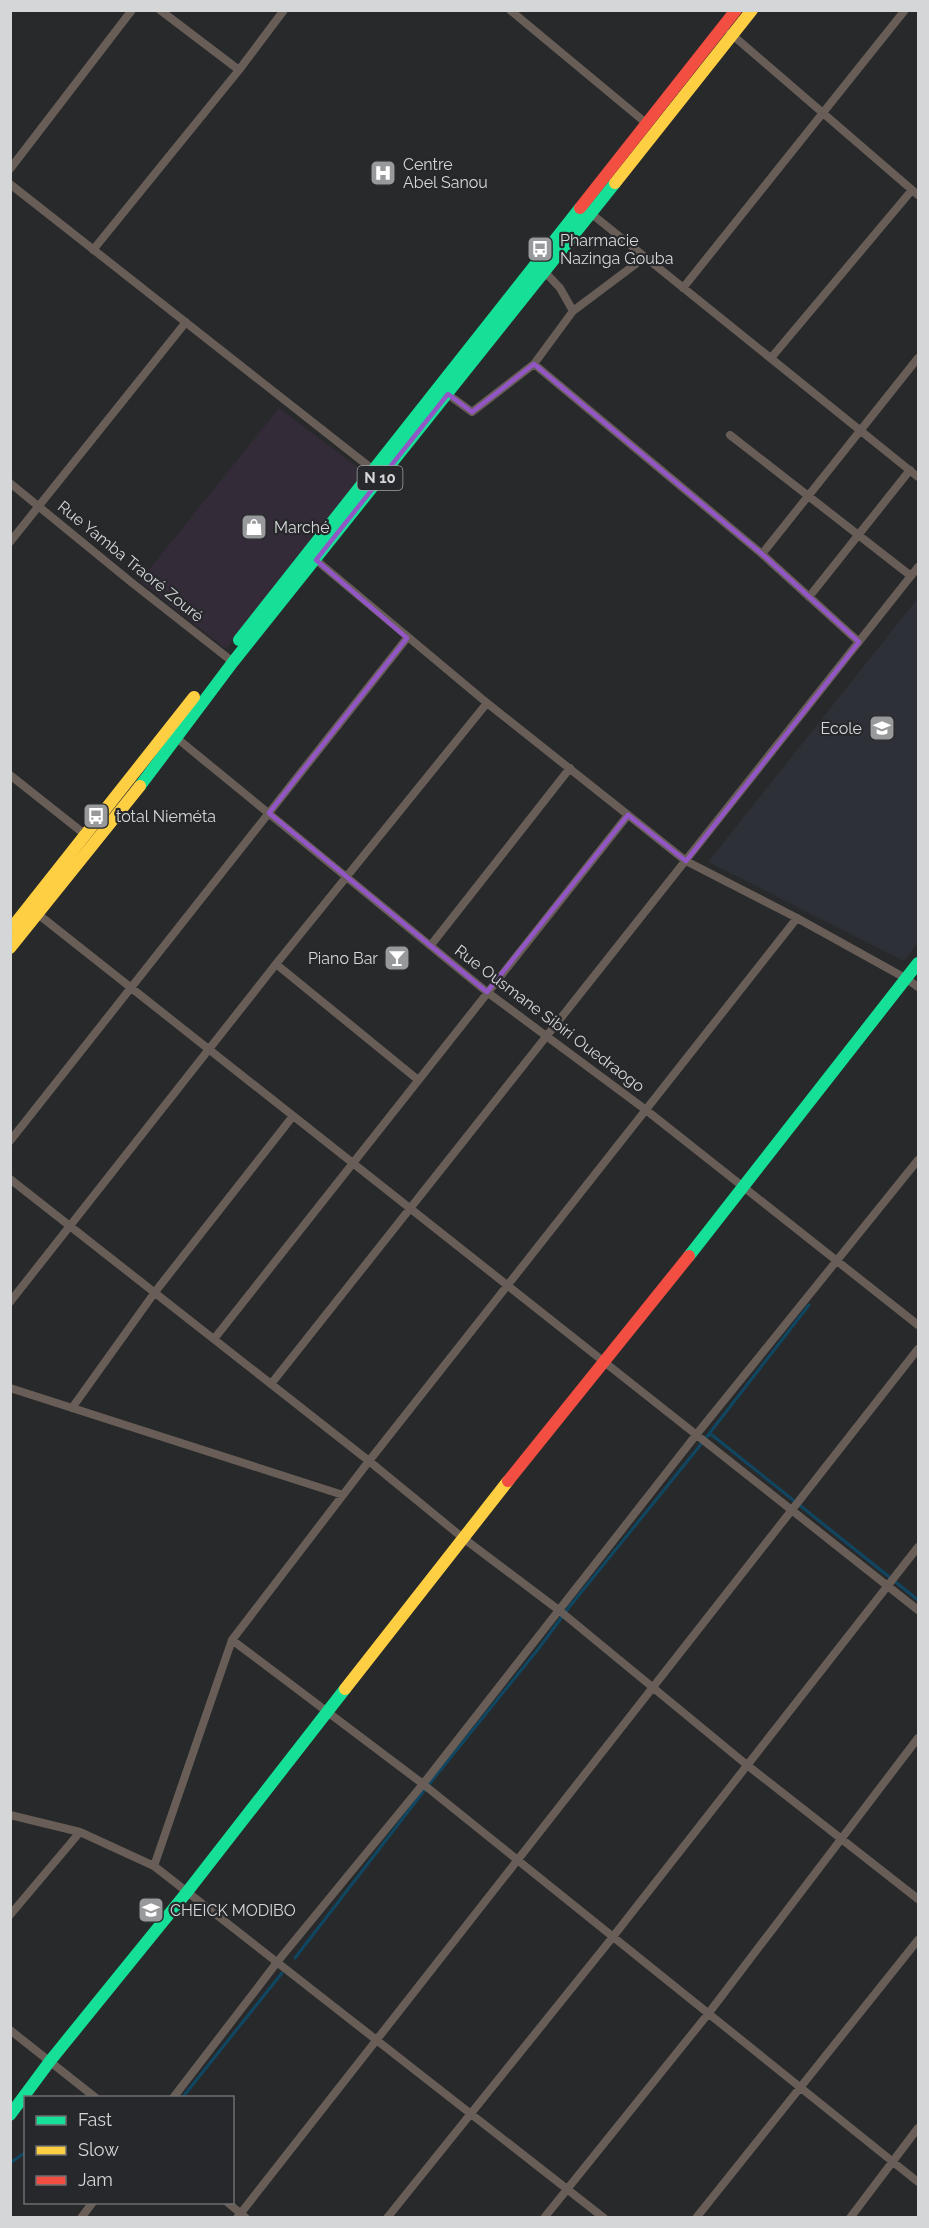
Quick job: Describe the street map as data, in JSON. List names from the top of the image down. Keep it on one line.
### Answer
{"streets":{"main road":["N 10"],"street":["Rue Yamba Traoré Zouré","Rue Ousmane Sibiri Ouedraogo"]},"crossings":[["N 10","Rue Yamba Traoré Zouré"],["N 10","Rue Ousmane Sibiri Ouedraogo"]],"places":{"hospital":["Centre Abel Sanou"],"bus stop":["Pharmacie Nazinga Gouba","total Nieméta"],"shop":["Marché"],"school or university":["Ecole","CHEICK MODIBO"],"bar":["Piano Bar"]},"legend":["Fast","Slow","Jam"]}
